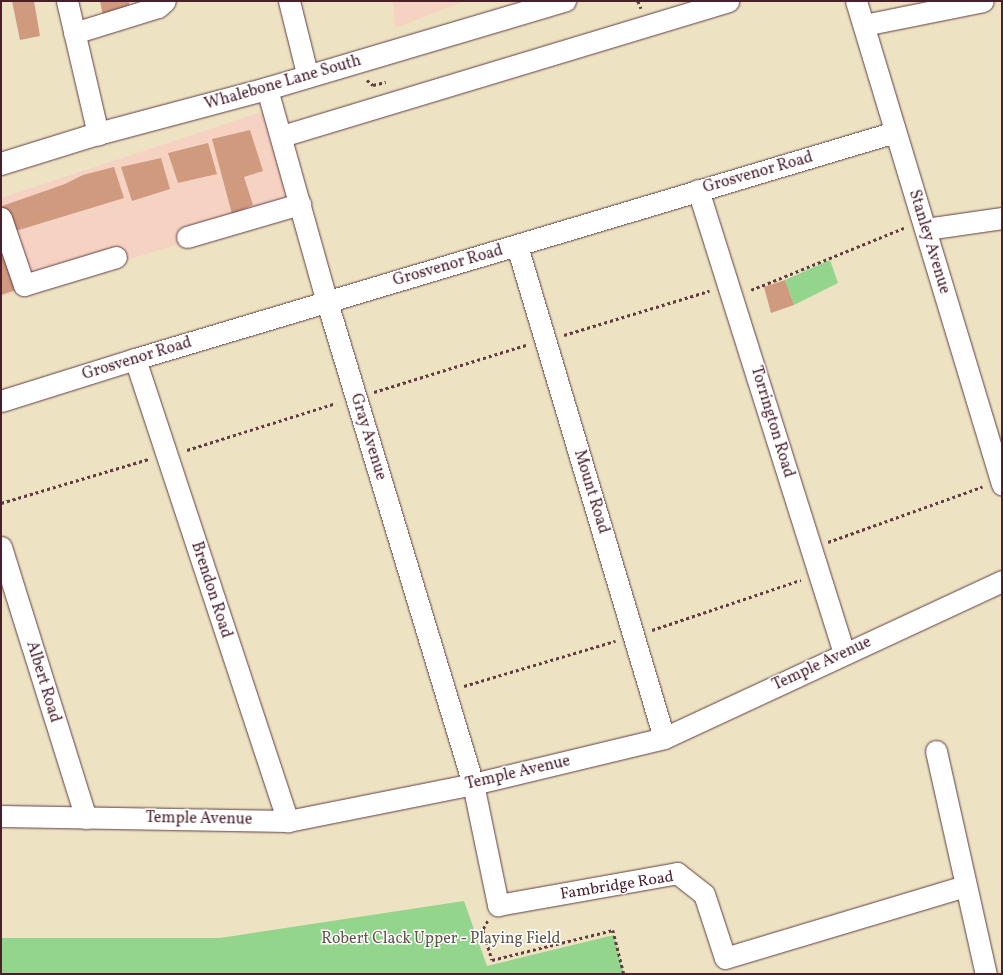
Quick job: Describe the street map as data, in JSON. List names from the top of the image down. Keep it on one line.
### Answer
{"streets":{"main road":["Whalebone Lane South"],"street":["Grosvenor Road","Stanley Avenue","Torrington Road","Gray Avenue","Mount Road","Brendon Road","Temple Avenue","Albert Road","Fambridge Road"]},"crossings":[["Whalebone Lane South","Gray Avenue"],["Grosvenor Road","Stanley Avenue"],["Grosvenor Road","Torrington Road"],["Grosvenor Road","Gray Avenue"],["Grosvenor Road","Mount Road"],["Grosvenor Road","Brendon Road"],["Torrington Road","Temple Avenue"],["Gray Avenue","Temple Avenue"],["Mount Road","Temple Avenue"],["Brendon Road","Temple Avenue"],["Temple Avenue","Albert Road"]],"parks":["Robert Clack Upper - Playing Field"]}
